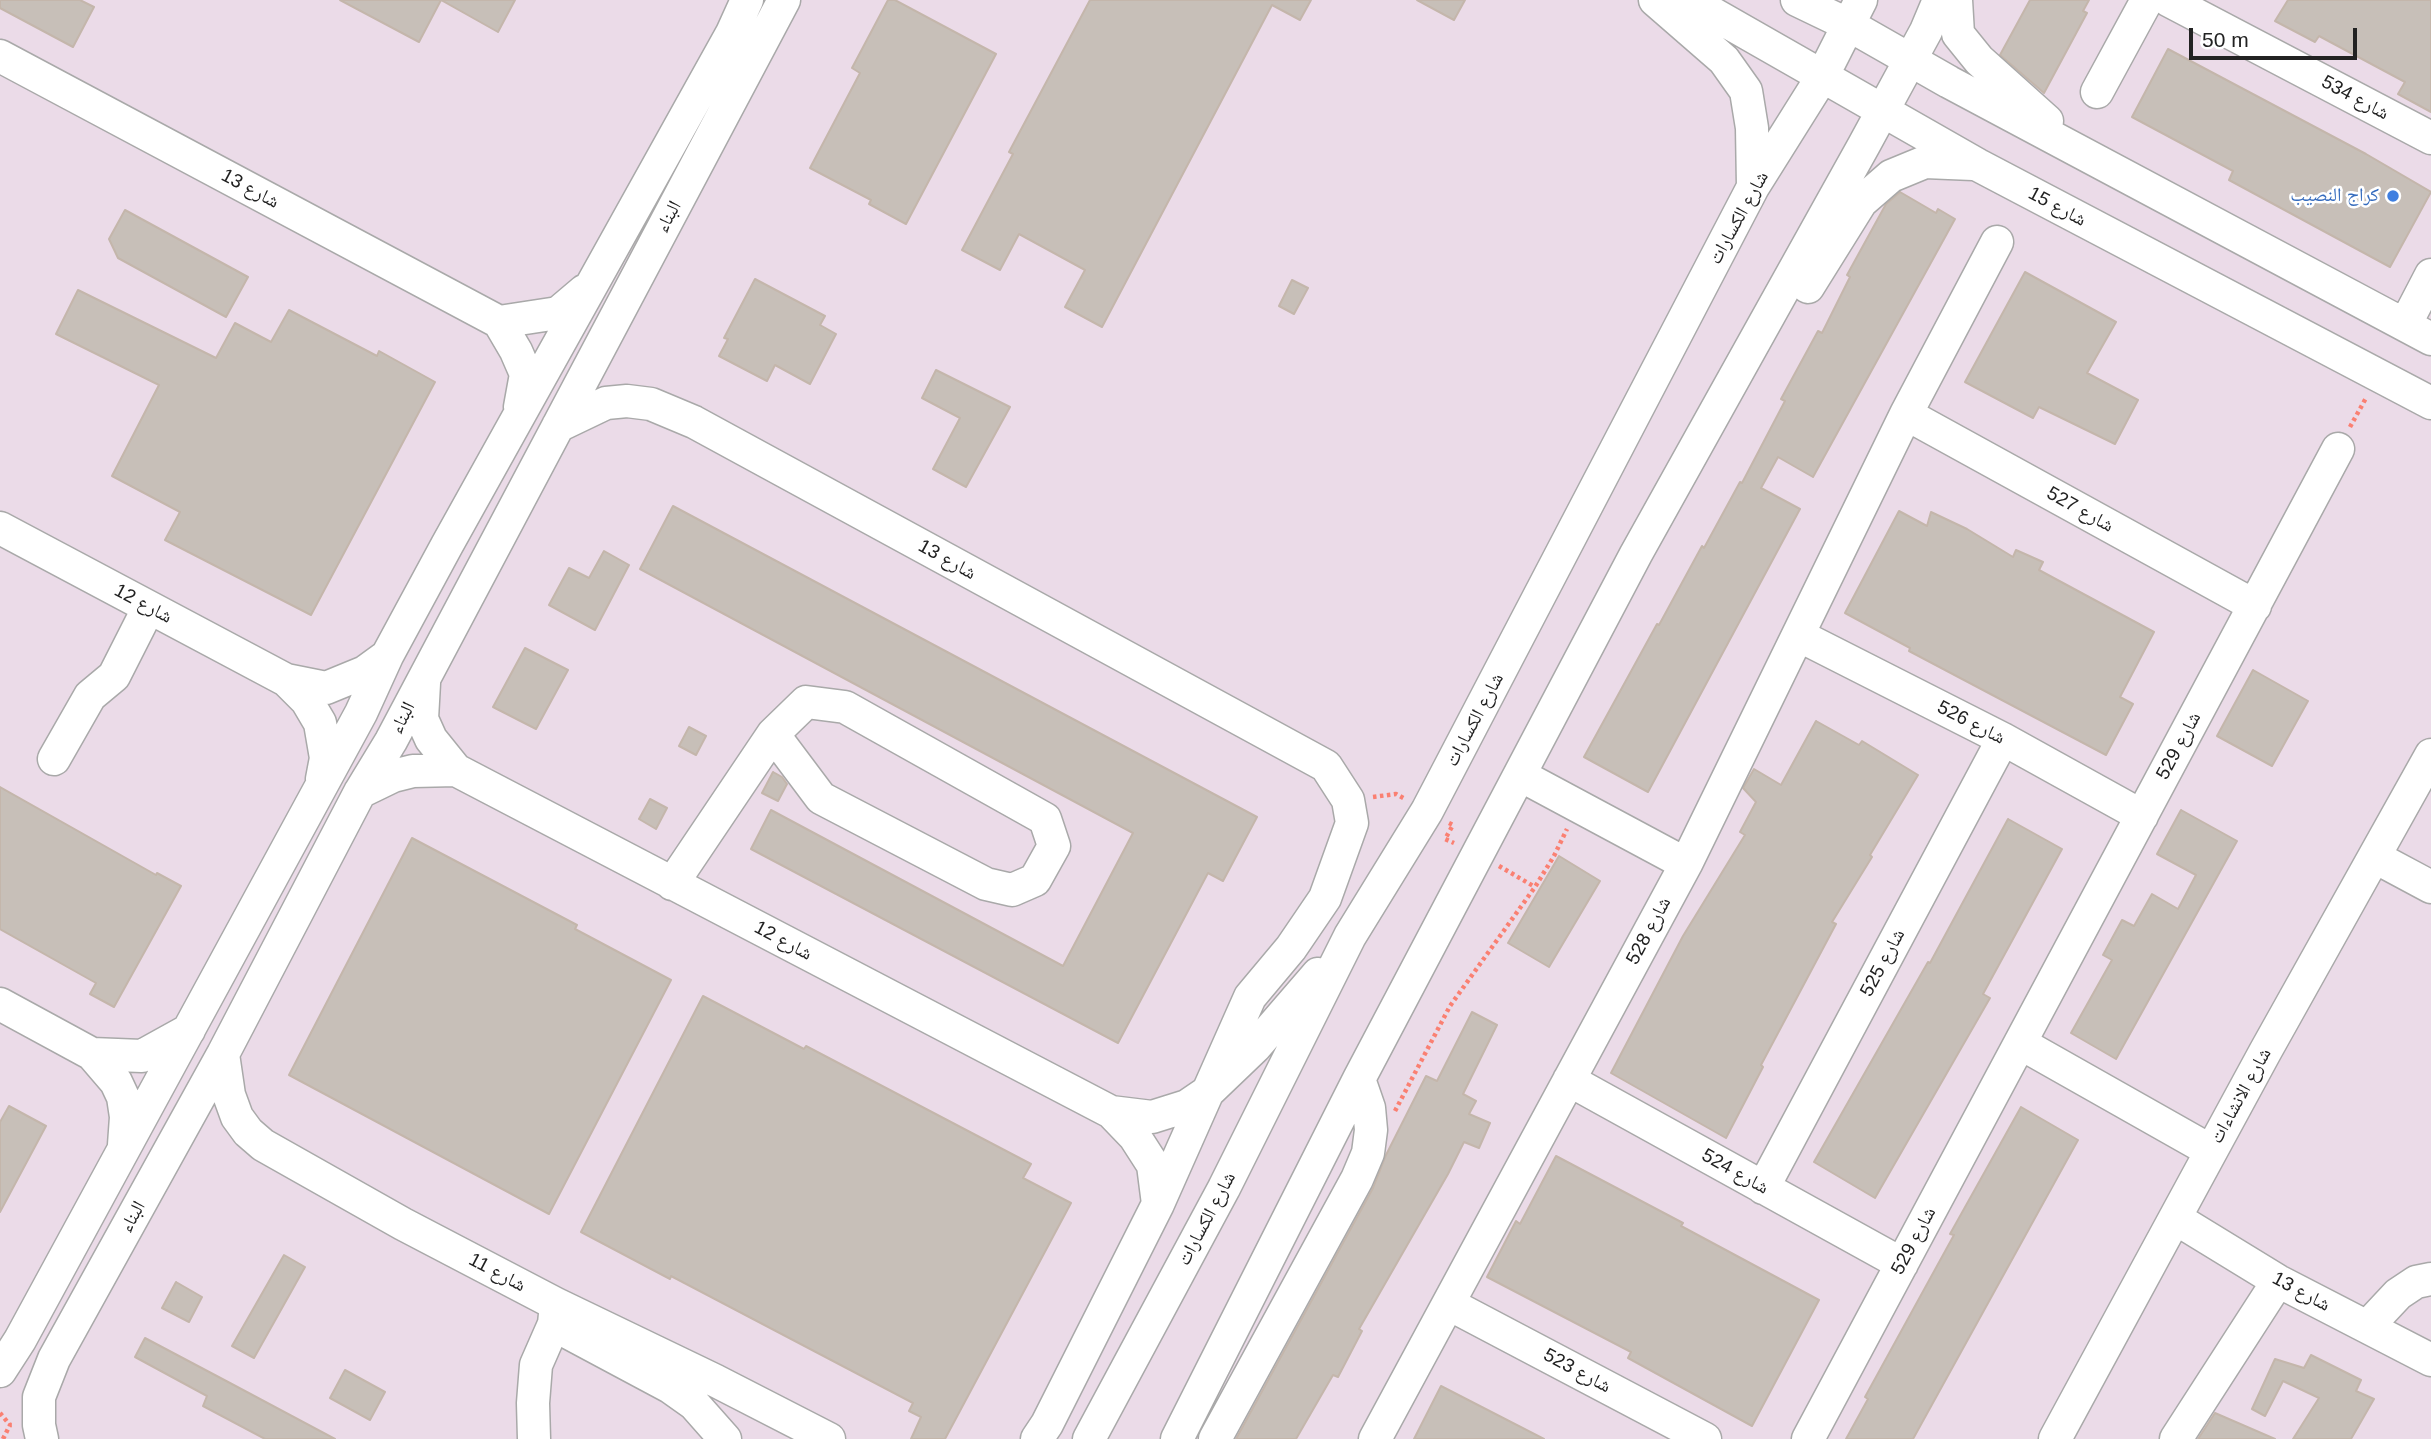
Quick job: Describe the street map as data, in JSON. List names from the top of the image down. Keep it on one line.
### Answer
{"streets":{"street":["شارع 534","شارع 13","شارع 15","البناء","شارع الكسارات","شارع 527","شارع 12","شارع 526","شارع 529","شارع 528","شارع 525","شارع الانشاءات","شارع 524","شارع 11","شارع 523"]},"crossings":[["شارع 13","البناء"],["شارع 13","شارع 12"],["شارع 13","شارع الانشاءات"],["شارع 15","شارع الكسارات"],["البناء","شارع 12"],["البناء","شارع 11"],["شارع 527","شارع 529"],["شارع 527","شارع 528"],["شارع 526","شارع 529"],["شارع 526","شارع 528"],["شارع 526","شارع 525"],["شارع 529","شارع 524"],["شارع 528","شارع 524"],["شارع 528","شارع 523"],["شارع 525","شارع 524"]],"places":["كراج النصيب"],"scale_bar":"50 m"}
